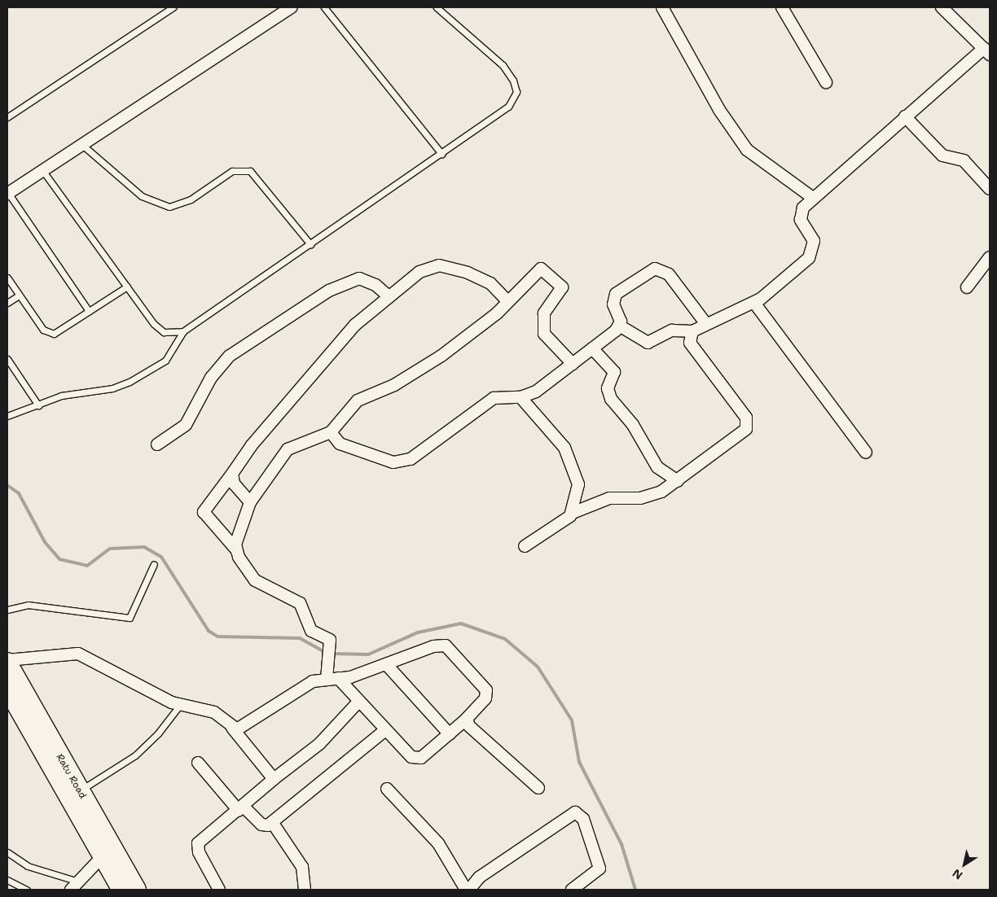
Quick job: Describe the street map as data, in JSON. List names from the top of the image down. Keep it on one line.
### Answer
{"streets":{"main road":["Ratu Road"]},"north":"bottom left"}
